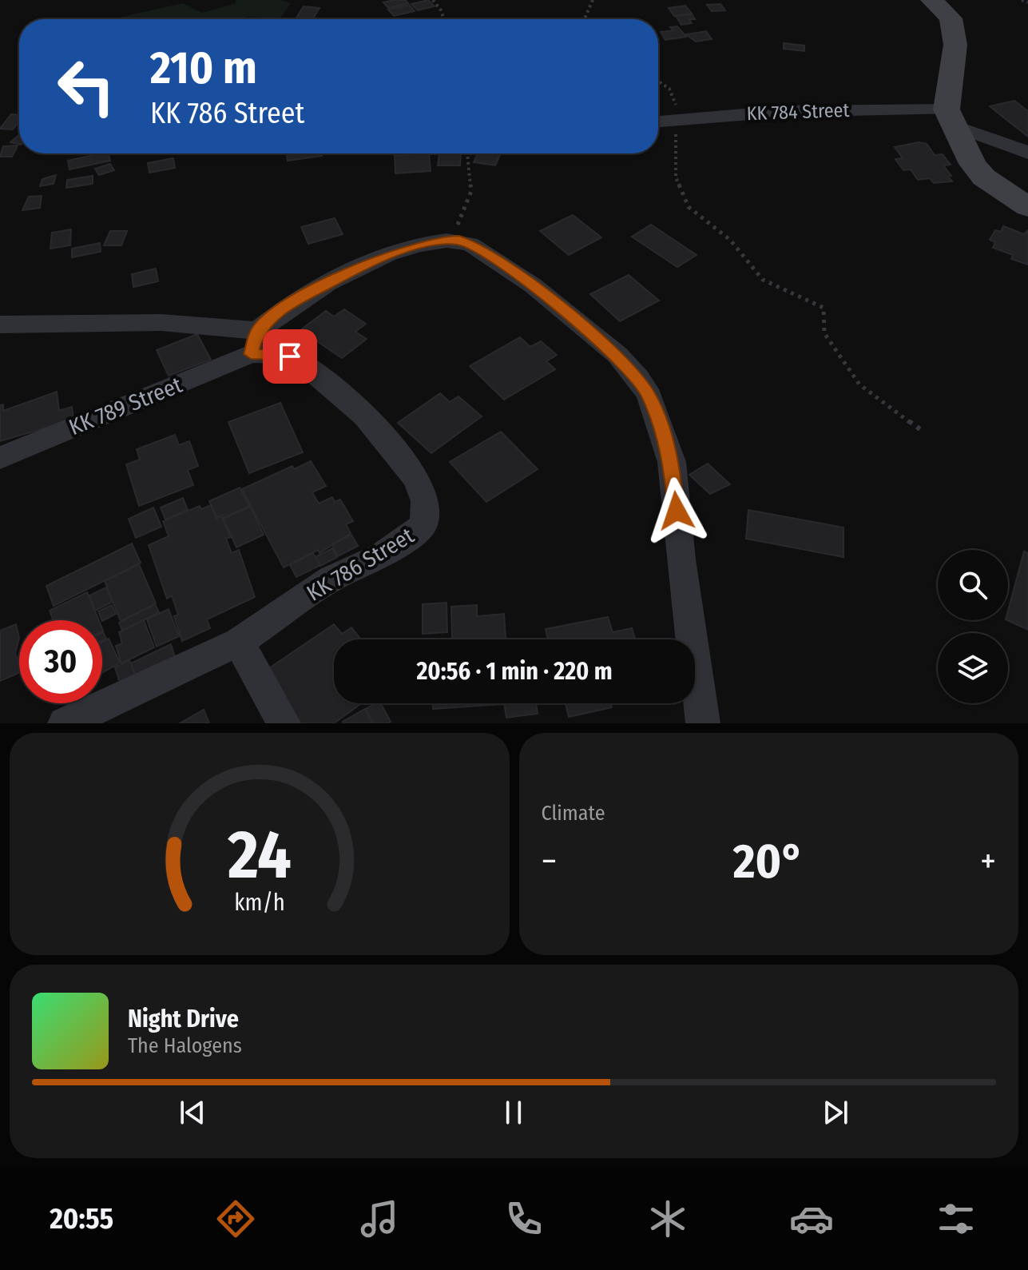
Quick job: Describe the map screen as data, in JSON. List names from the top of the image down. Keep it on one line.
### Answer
{"streets":{"street":["KK 784 Street","KK 789 Street","KK 786 Street"]},"crossings":[["KK 789 Street","KK 786 Street"]],"page":{"turn":["210 m","KK 786 Street"],"limit":"30","trip":"20:56 · 1 min · 220 m","tile":"Climate","heat":["−","20°","+"],"song":["Night Drive","The Halogens"],"tabs":"20:55","gauge":["24","km/h"]}}
